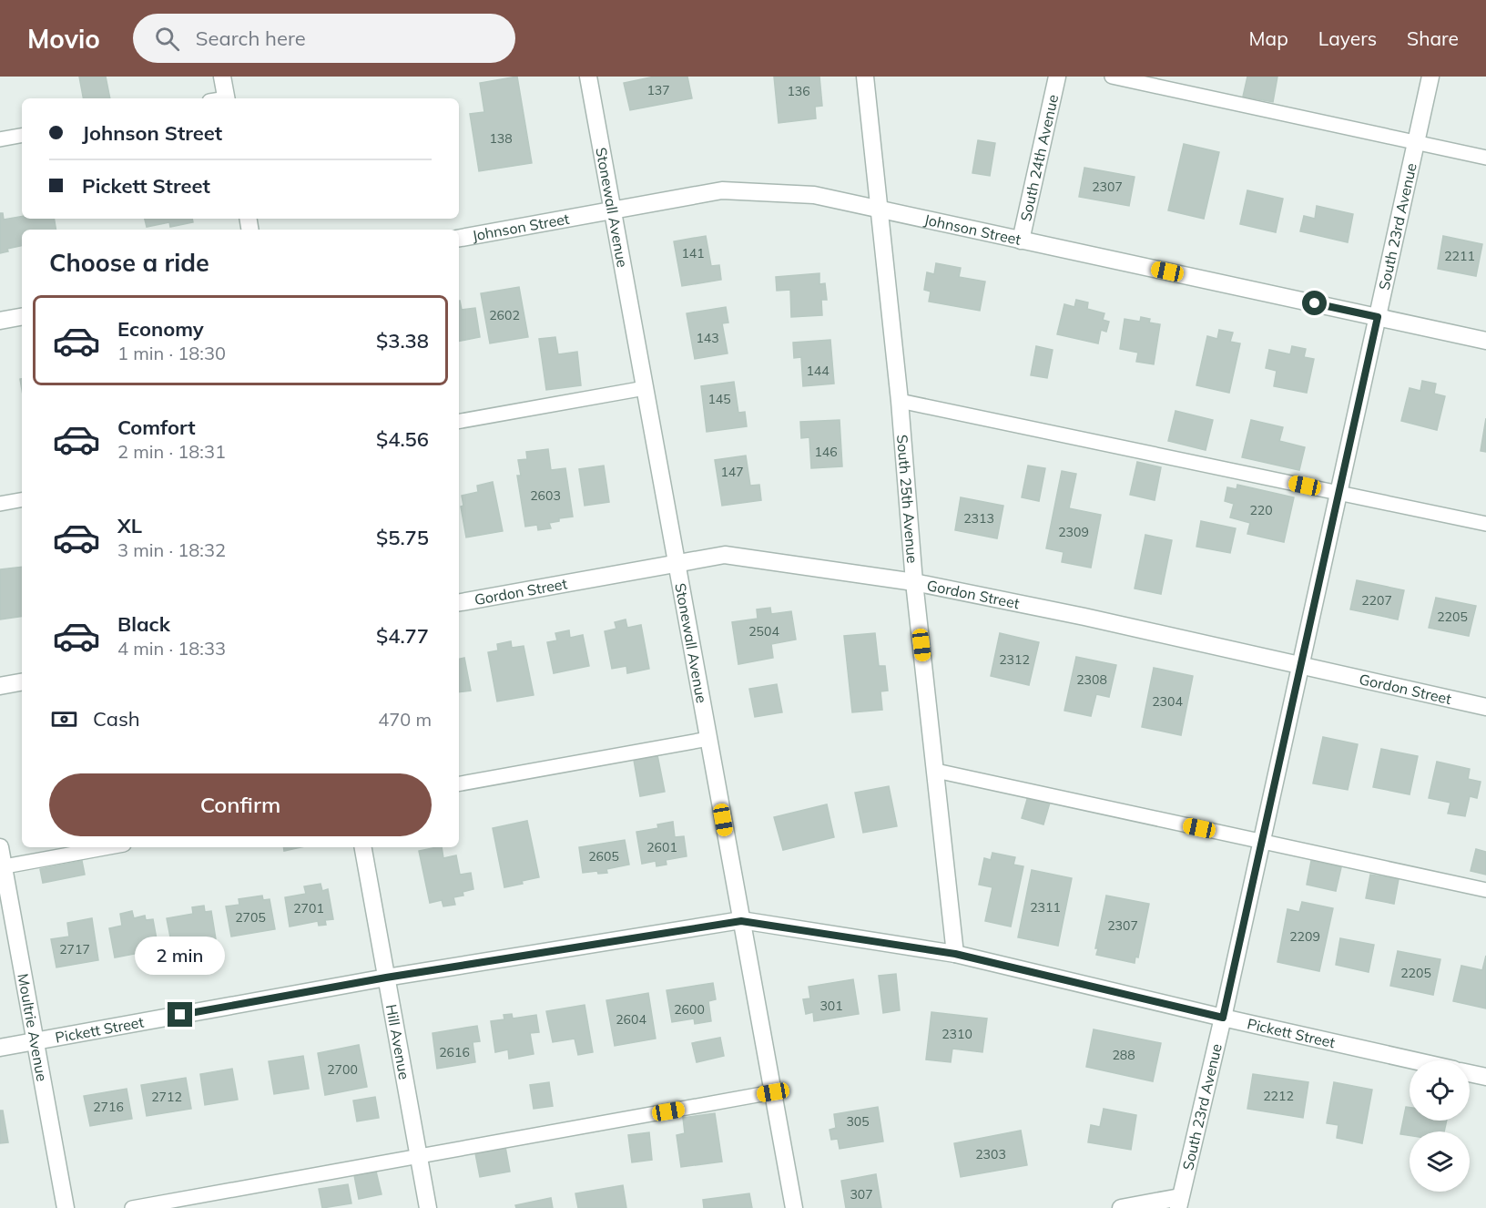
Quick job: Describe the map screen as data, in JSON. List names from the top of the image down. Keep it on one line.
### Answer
{"streets":{"street":["South 24th Avenue","Stonewall Avenue","South 23rd Avenue","Johnson Street","South 25th Avenue","Gordon Street","Moultrie Avenue","Pickett Street","Hill Avenue"]},"crossings":[["South 24th Avenue","Johnson Street"],["Stonewall Avenue","Johnson Street"],["Stonewall Avenue","Gordon Street"],["Stonewall Avenue","Pickett Street"],["South 23rd Avenue","Johnson Street"],["South 23rd Avenue","Gordon Street"],["South 23rd Avenue","Pickett Street"],["Johnson Street","South 25th Avenue"],["South 25th Avenue","Gordon Street"],["South 25th Avenue","Pickett Street"],["Moultrie Avenue","Pickett Street"],["Pickett Street","Hill Avenue"]],"house_numbers":["137","136","138","2307","141","2211","2602","143","144","145","146","147","2603","220","2313","2309","2207","2205","2504","2312","2308","2304","2601","2605","2311","2701","2705","2307","2209","2717","2205","301","2600","2604","2310","2616","288","2700","2212","2712","2716","305","2303","307"],"page":{"header":"Movio","search":"Search here","nav":["Map","Layers","Share"],"banner":["Johnson Street","Pickett Street"],"heading":"Choose a ride","list":[{"name":"Economy","note":"1 min · 18:30","value":"$3.38"},{"name":"Comfort","note":"2 min · 18:31","value":"$4.56"},{"name":"XL","note":"3 min · 18:32","value":"$5.75"},{"name":"Black","note":"4 min · 18:33","value":"$4.77"}],"pay":["Cash","470 m"],"buttons":"Confirm","bubble":"2 min"}}
